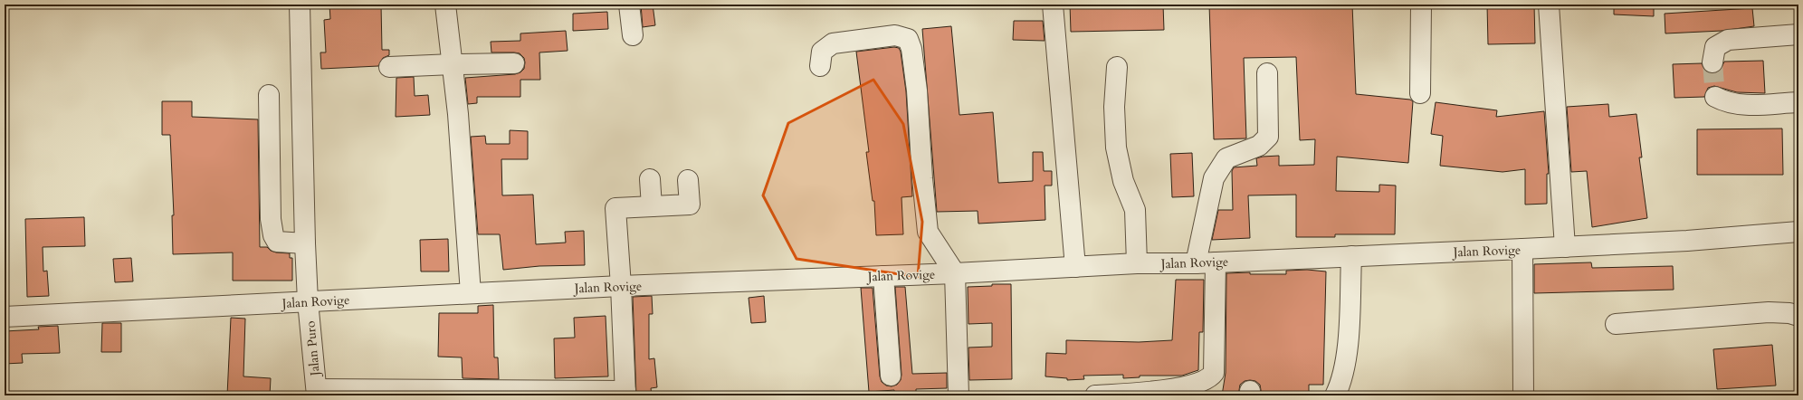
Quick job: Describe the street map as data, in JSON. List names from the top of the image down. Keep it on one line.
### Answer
{"streets":{"street":["Jalan Rovige","Jalan Puro"]},"crossings":[["Jalan Rovige","Jalan Puro"]]}
